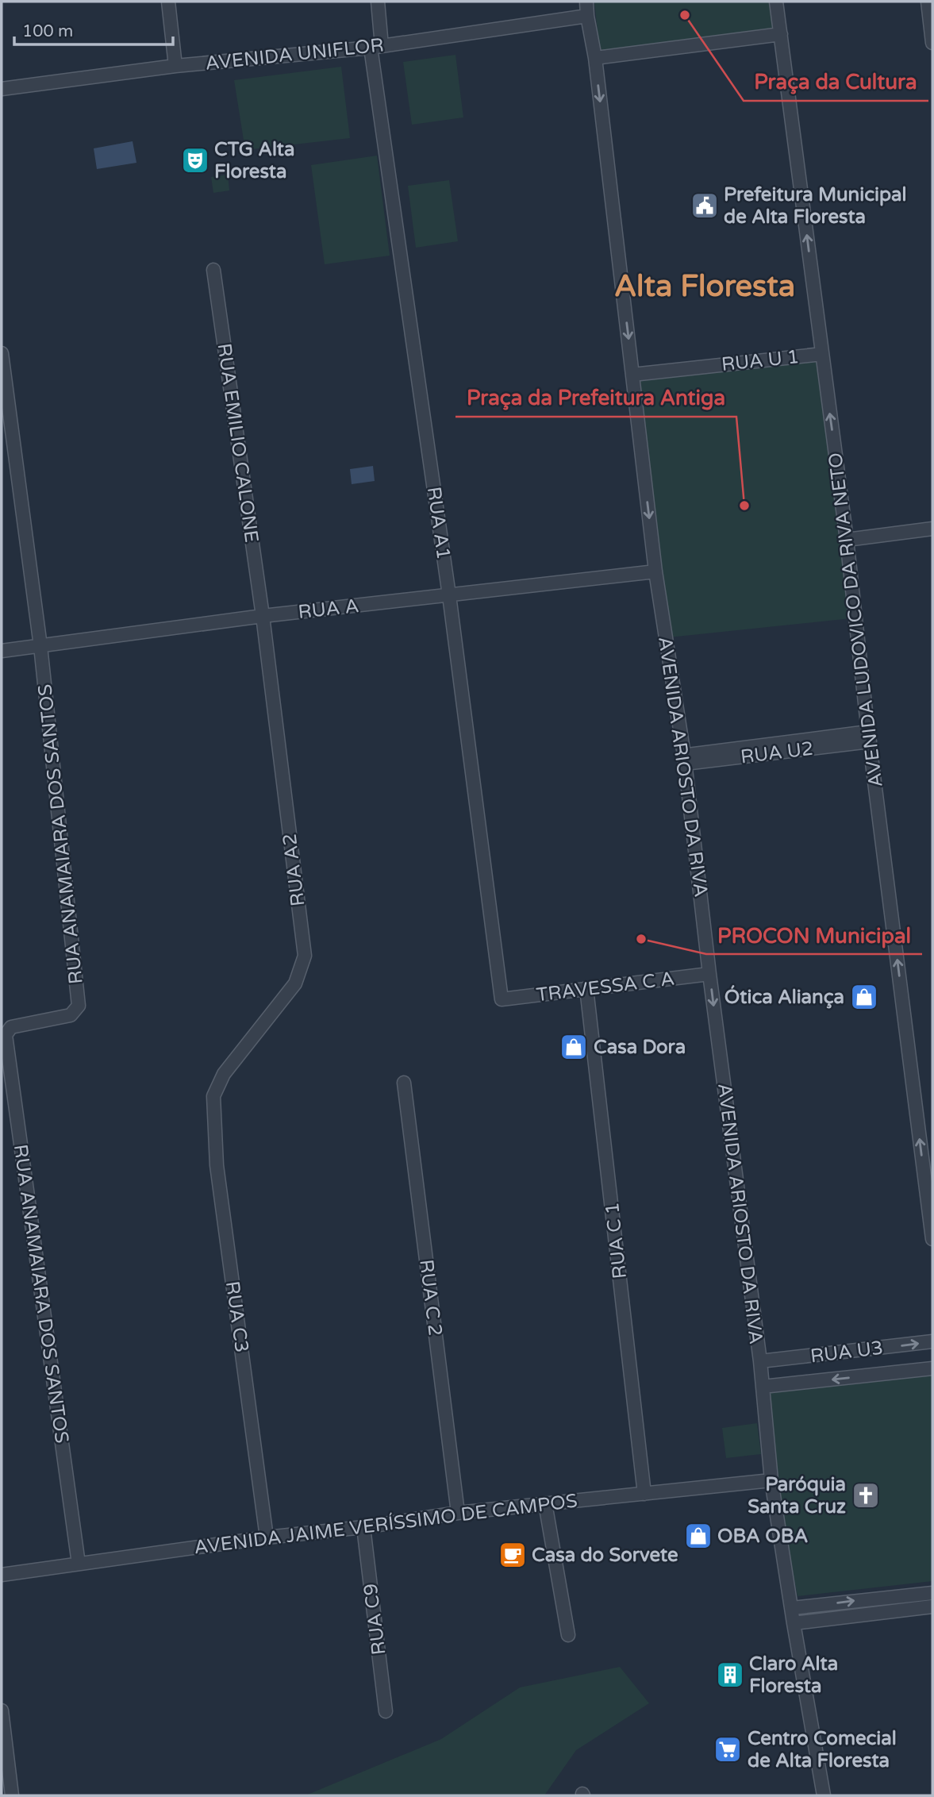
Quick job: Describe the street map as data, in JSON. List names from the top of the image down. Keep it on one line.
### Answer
{"streets":{"street":["AVENIDA UNIFLOR","RUA U 1","RUA EMILIO CALONE","RUA A1","RUA A","AVENIDA LUDOVICO DA RIVA NETO","RUA U2","AVENIDA ARIOSTO DA RIVA","RUA ANAMAIARA DOS SANTOS","RUA A2","TRAVESSA C A","RUA C 1","RUA C 2","RUA C3","RUA U3","AVENIDA JAIME VERÍSSIMO DE CAMPOS","RUA C9"]},"crossings":[["AVENIDA UNIFLOR","RUA A1"],["AVENIDA UNIFLOR","AVENIDA ARIOSTO DA RIVA"],["RUA U 1","AVENIDA LUDOVICO DA RIVA NETO"],["RUA U 1","AVENIDA ARIOSTO DA RIVA"],["RUA EMILIO CALONE","RUA A"],["RUA EMILIO CALONE","RUA A2"],["RUA A1","RUA A"],["RUA A1","TRAVESSA C A"],["RUA A","AVENIDA ARIOSTO DA RIVA"],["RUA A","RUA ANAMAIARA DOS SANTOS"],["RUA A","RUA A2"],["AVENIDA LUDOVICO DA RIVA NETO","RUA U2"],["RUA U2","AVENIDA ARIOSTO DA RIVA"],["AVENIDA ARIOSTO DA RIVA","TRAVESSA C A"],["AVENIDA ARIOSTO DA RIVA","RUA U3"],["AVENIDA ARIOSTO DA RIVA","AVENIDA JAIME VERÍSSIMO DE CAMPOS"],["RUA ANAMAIARA DOS SANTOS","AVENIDA JAIME VERÍSSIMO DE CAMPOS"],["RUA A2","RUA C3"],["TRAVESSA C A","RUA C 1"],["RUA C 1","AVENIDA JAIME VERÍSSIMO DE CAMPOS"],["RUA C 2","AVENIDA JAIME VERÍSSIMO DE CAMPOS"],["RUA C3","AVENIDA JAIME VERÍSSIMO DE CAMPOS"],["AVENIDA JAIME VERÍSSIMO DE CAMPOS","RUA C9"]],"one_way":["AVENIDA LUDOVICO DA RIVA NETO","AVENIDA ARIOSTO DA RIVA"],"districts":["Alta Floresta"],"places":{"other":["Praça da Cultura","Praça da Prefeitura Antiga","PROCON Municipal"],"theatre":["CTG Alta Floresta"],"public building":["Prefeitura Municipal de Alta Floresta"],"shop":["Ótica Aliança","Casa Dora","OBA OBA"],"church":["Paróquia Santa Cruz"],"cafe":["Casa do Sorvete"],"building":["Claro Alta Floresta"],"supermarket":["Centro Comecial de Alta Floresta"]},"scale_bar":"100 m"}
